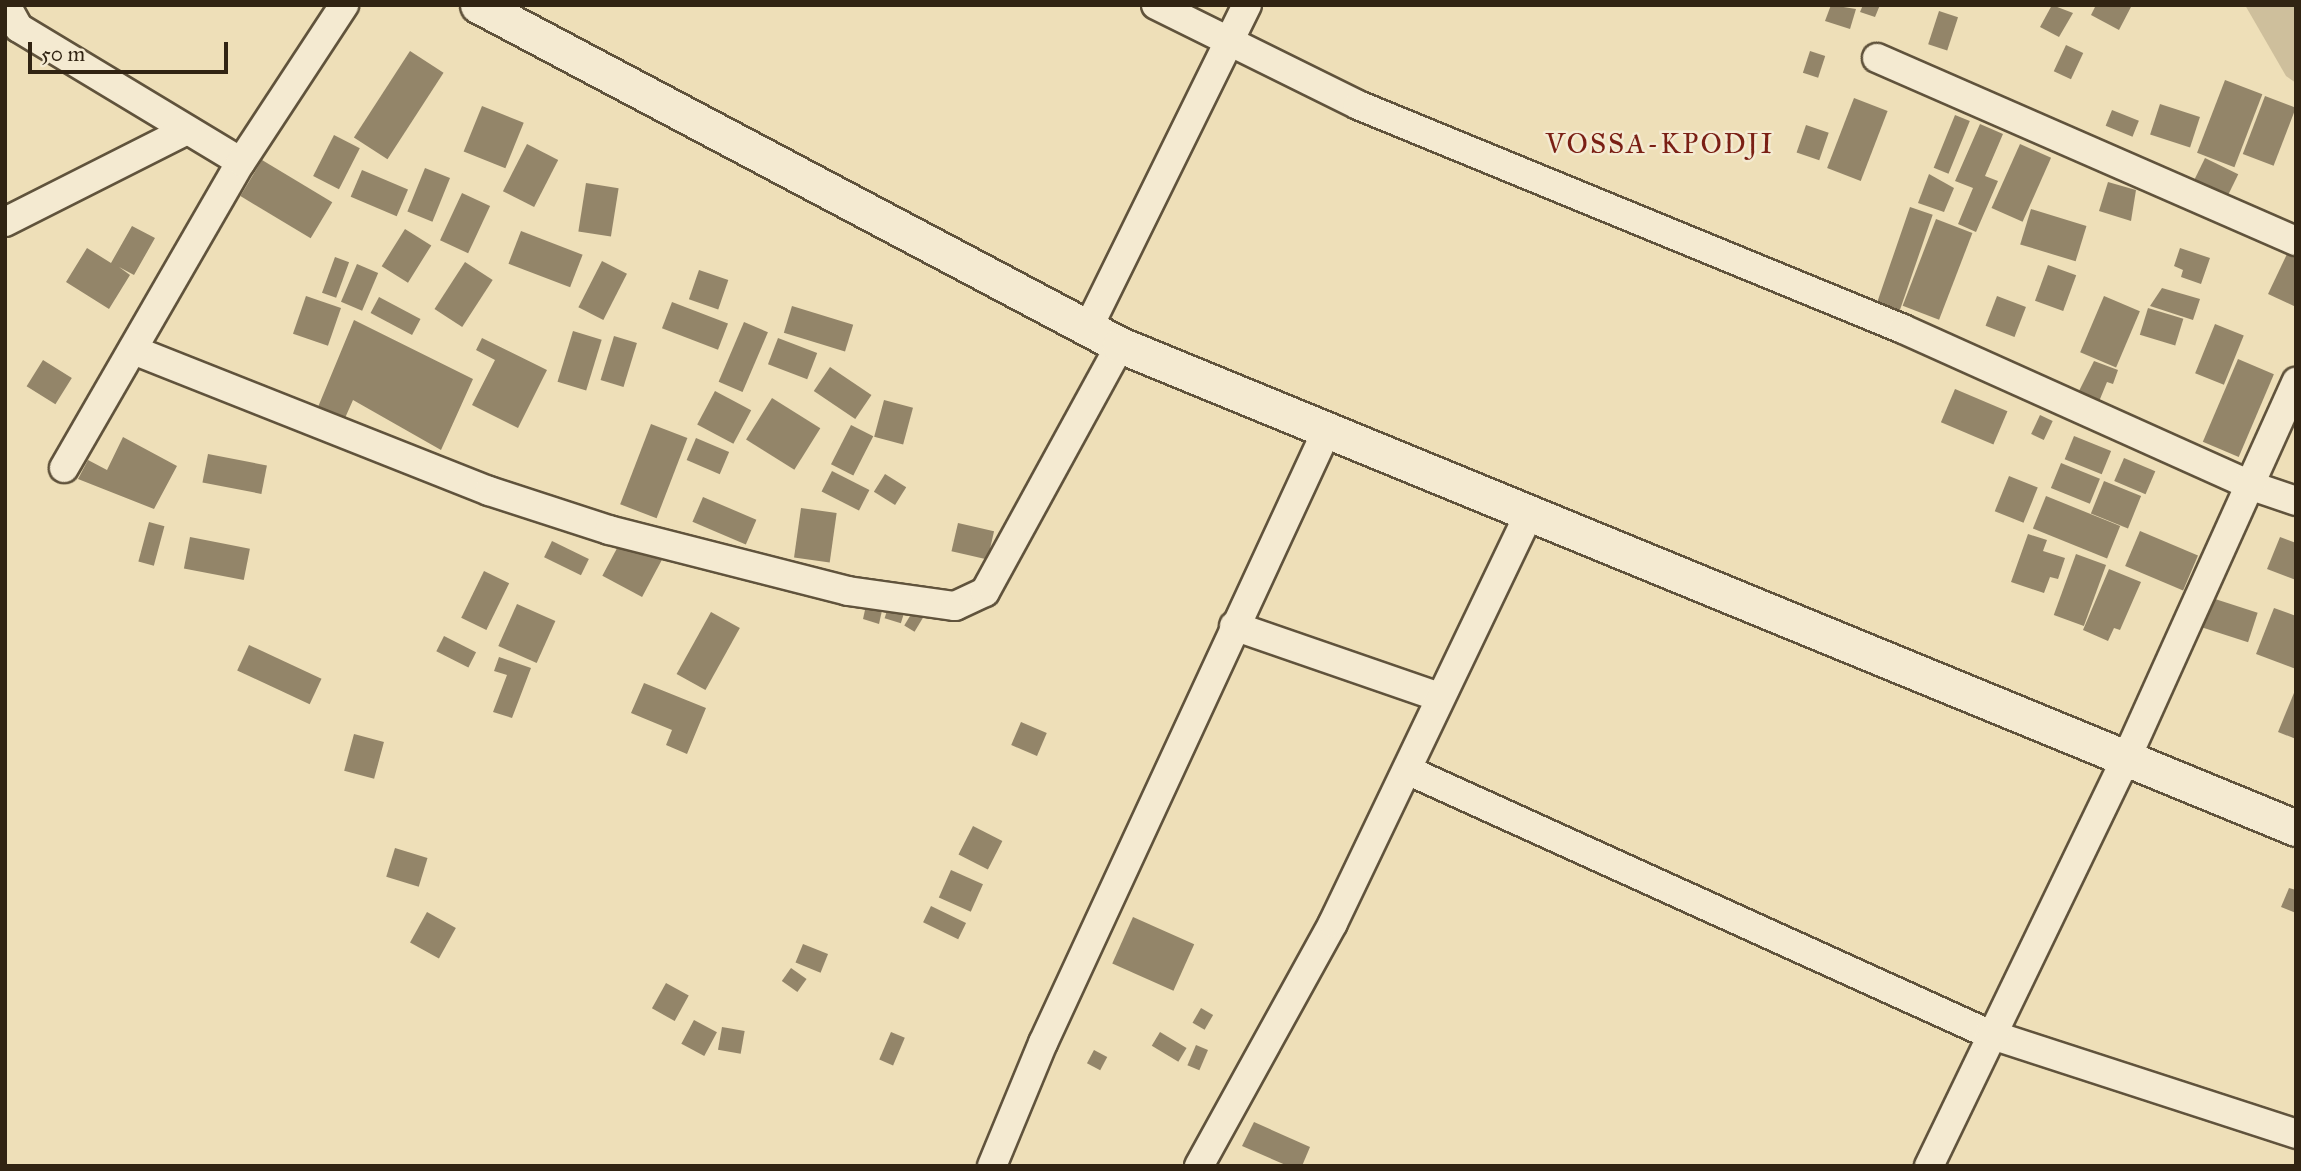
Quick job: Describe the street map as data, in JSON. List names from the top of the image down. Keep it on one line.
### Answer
{"districts":["VOSSA-KPODJI"],"scale_bar":"50 m"}
